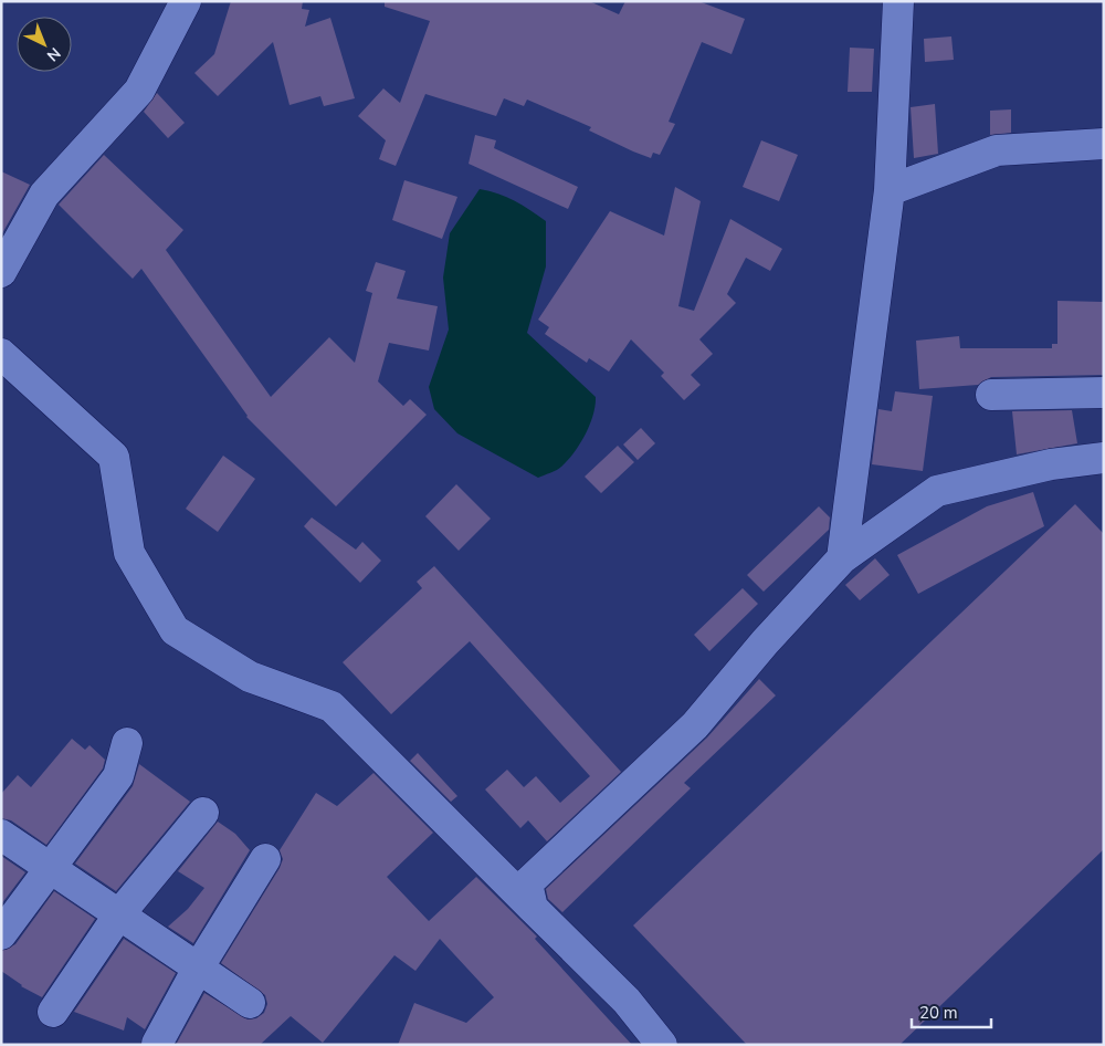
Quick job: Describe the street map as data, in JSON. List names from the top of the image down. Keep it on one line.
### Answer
{"scale_bar":"20 m","north":"bottom right"}
